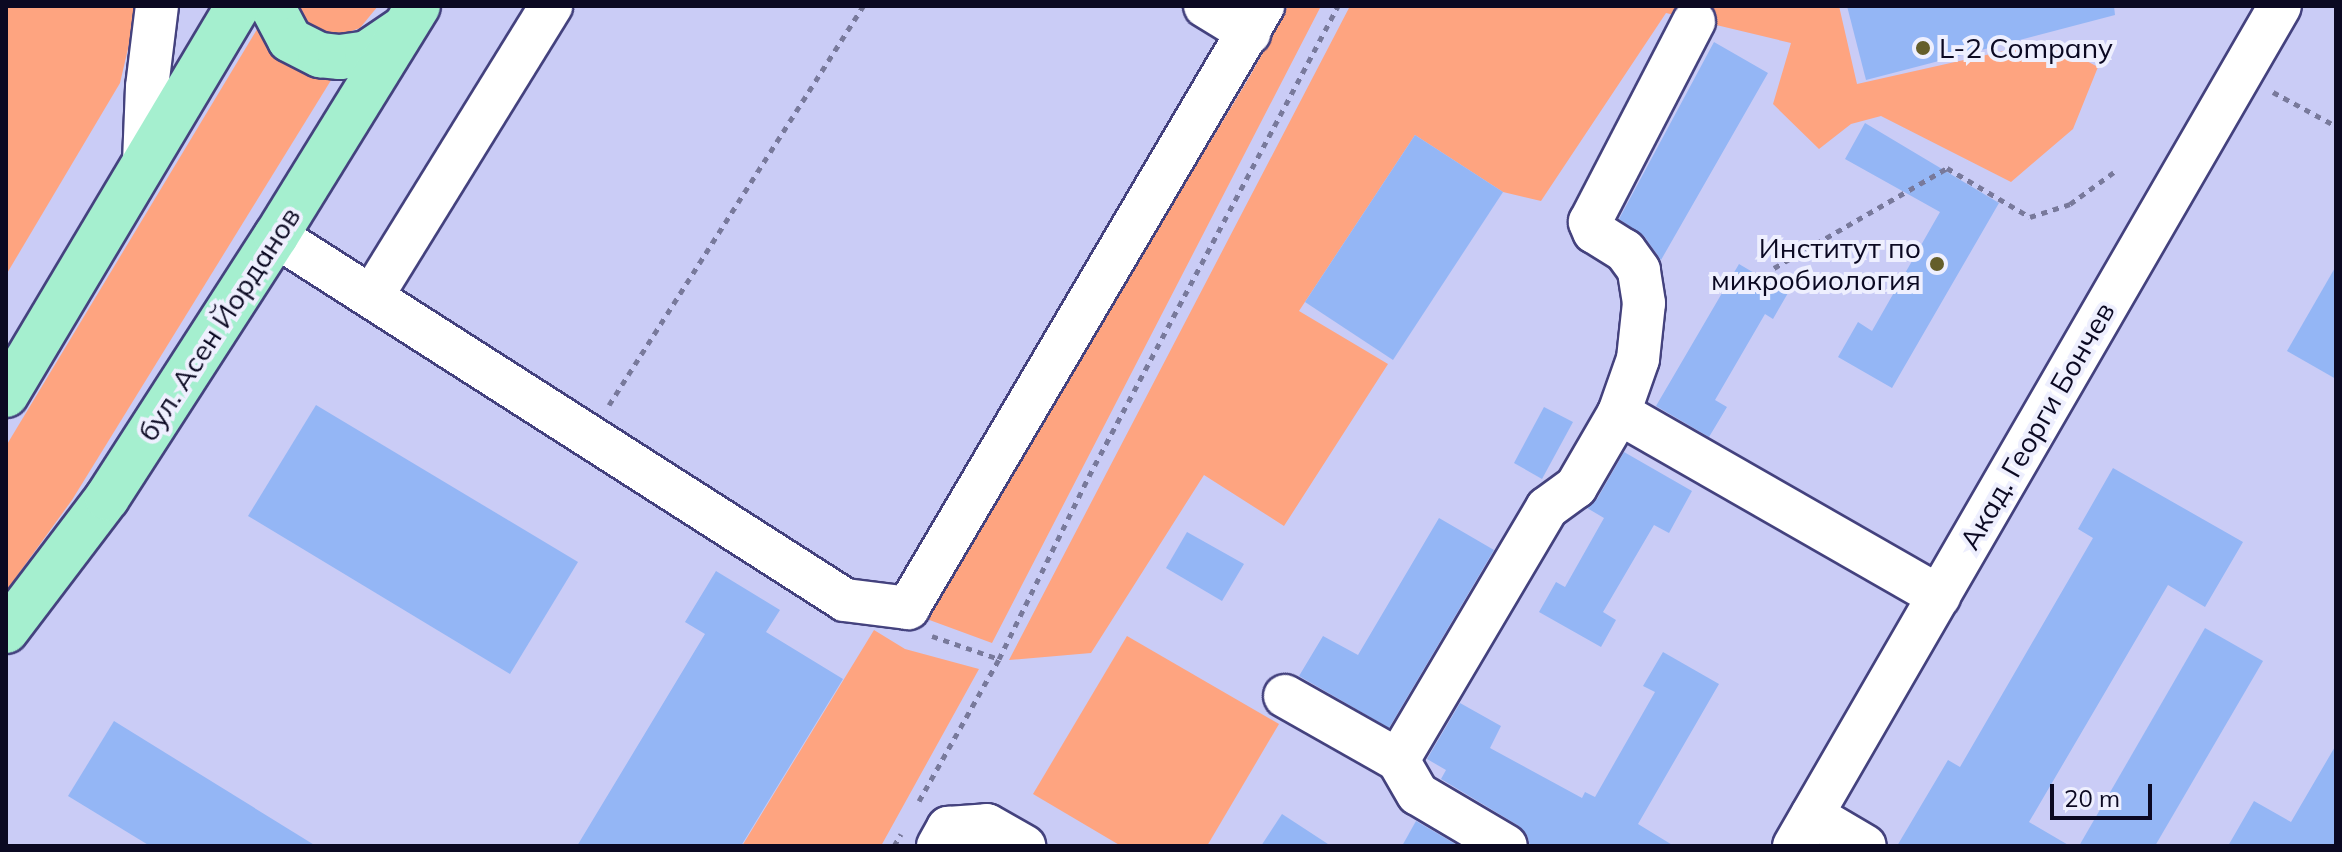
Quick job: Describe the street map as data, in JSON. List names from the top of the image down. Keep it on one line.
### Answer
{"streets":{"main road":["бул. Асен Йорданов"],"street":["Акад. Георги Бончев"]},"places":["L-2 Company","Институт по микробиология"],"scale_bar":"20 m"}
